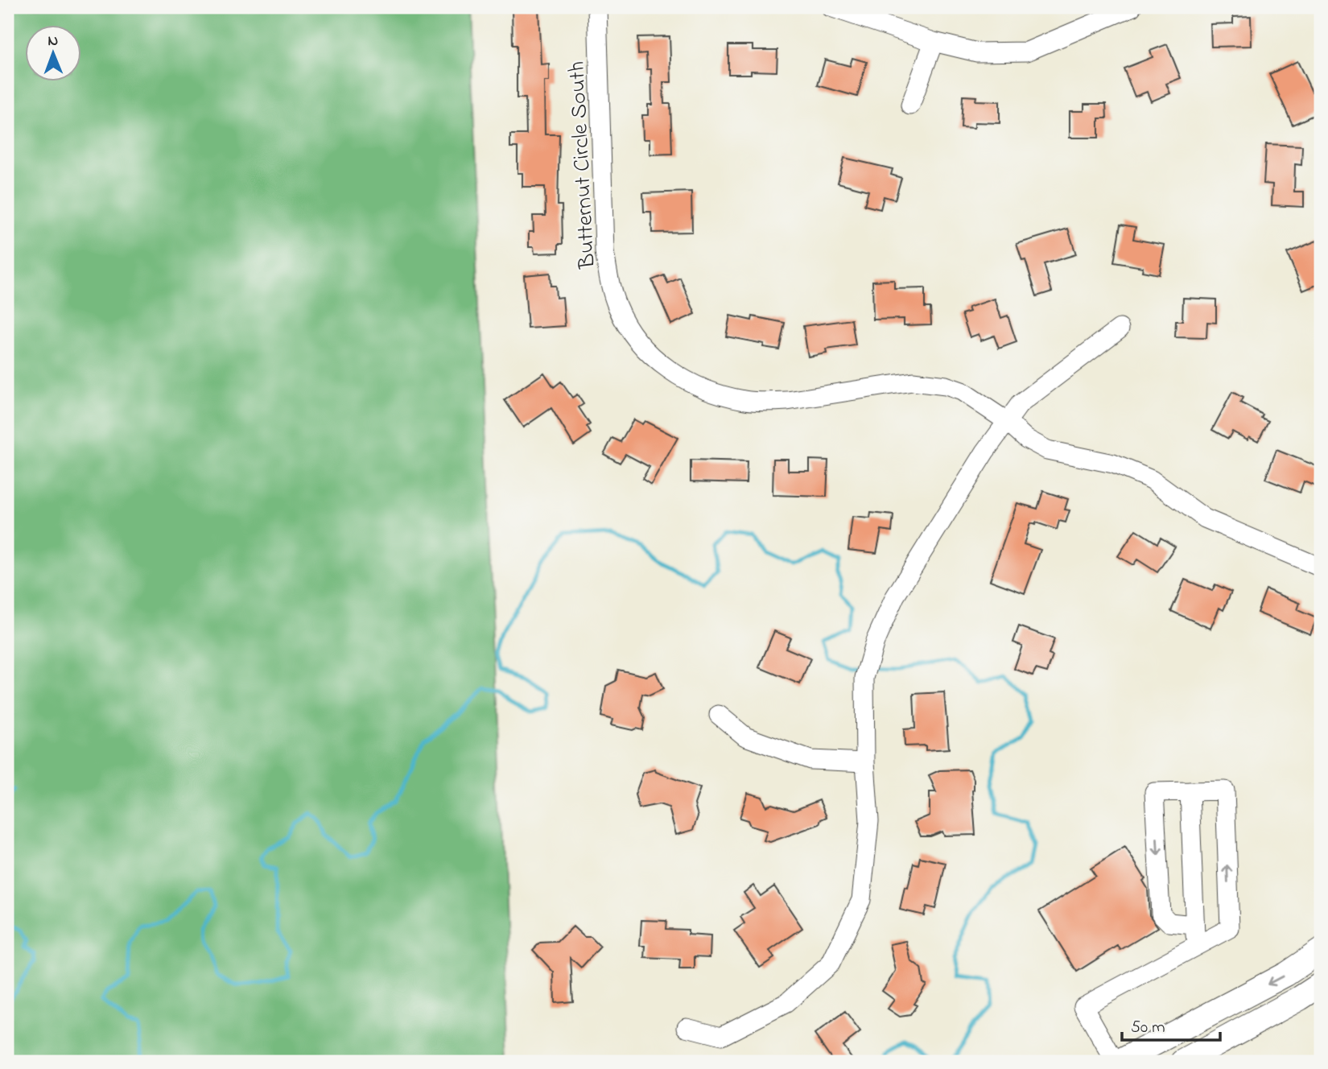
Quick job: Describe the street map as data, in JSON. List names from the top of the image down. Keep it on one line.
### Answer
{"streets":{"street":["Butternut Circle South"]},"scale_bar":"50 m","north":"top"}
